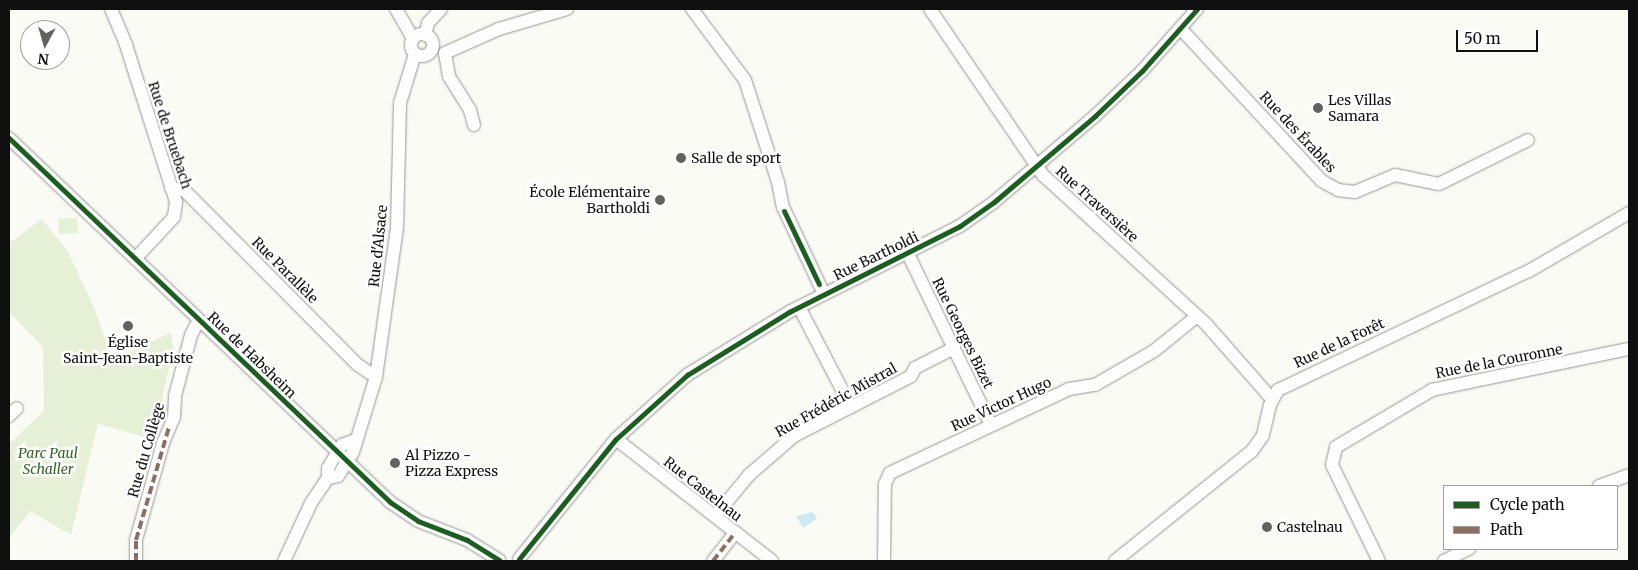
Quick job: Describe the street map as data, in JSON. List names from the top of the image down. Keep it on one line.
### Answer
{"streets":{"street":["Rue des Érables","Rue de Bruebach","Rue Traversière","Rue d'Alsace","Rue Bartholdi","Rue Parallèle","Rue Georges Bizet","Rue de la Forêt","Rue de Habsheim","Rue de la Couronne","Rue Frédéric Mistral","Rue Victor Hugo","Rue du Collège","Rue Castelnau"]},"crossings":[["Rue des Érables","Rue Bartholdi"],["Rue de Bruebach","Rue Parallèle"],["Rue de Bruebach","Rue de Habsheim"],["Rue Traversière","Rue Bartholdi"],["Rue Traversière","Rue de la Forêt"],["Rue Traversière","Rue Victor Hugo"],["Rue d'Alsace","Rue Parallèle"],["Rue d'Alsace","Rue de Habsheim"],["Rue Bartholdi","Rue Georges Bizet"],["Rue Bartholdi","Rue Castelnau"],["Rue Georges Bizet","Rue Frédéric Mistral"],["Rue Georges Bizet","Rue Victor Hugo"],["Rue de Habsheim","Rue du Collège"],["Rue Frédéric Mistral","Rue Castelnau"]],"parks":["Parc Paul Schaller"],"places":["Les Villas Samara","Salle de sport","École Elémentaire Bartholdi","Église Saint-Jean-Baptiste","Al Pizzo - Pizza Express","Castelnau"],"legend":["Cycle path","Path"],"scale_bar":"50 m","north":"bottom"}
